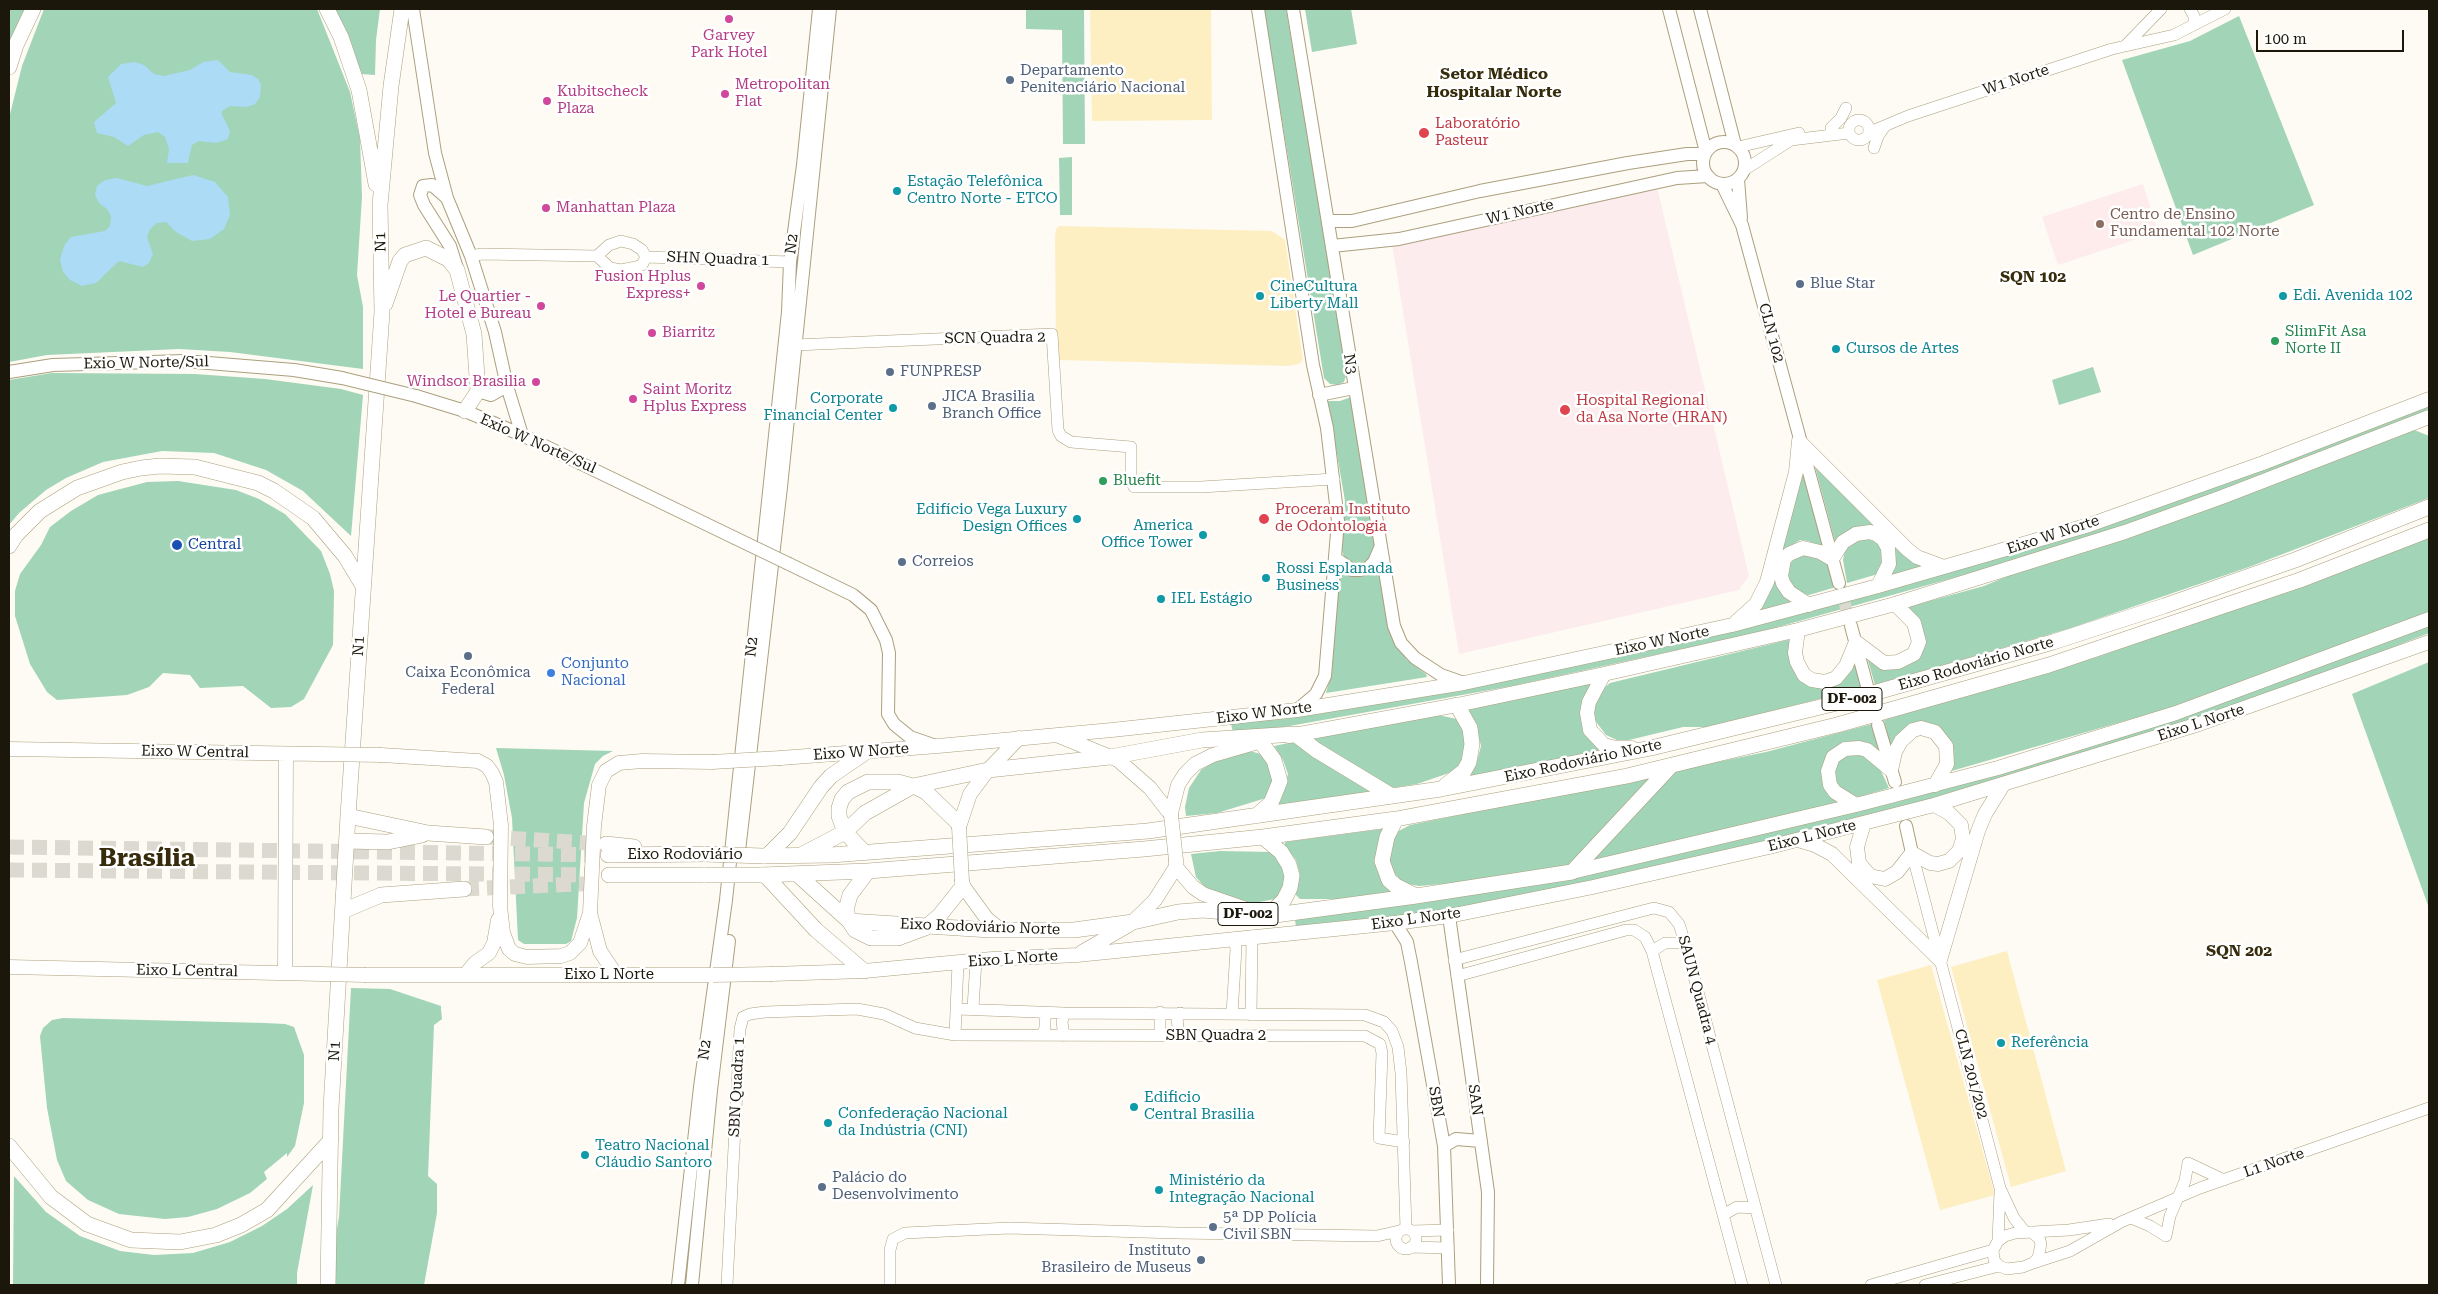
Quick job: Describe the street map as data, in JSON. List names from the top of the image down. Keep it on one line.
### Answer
{"streets":{"highway":["N1","Eixo Rodoviário Norte","DF-002","Eixo Rodoviário"],"main road":["W1 Norte","N2","CLN 102","Exio W Norte/Sul","N3","Eixo W Norte","Eixo L Norte","Eixo W Central","Eixo L Central","SAN","SBN"],"street":["SHN Quadra 1","SCN Quadra 2","SAUN Quadra 4","SBN Quadra 2","CLN 201/202","SBN Quadra 1","L1 Norte"]},"crossings":[["W1 Norte","CLN 102"],["W1 Norte","N3"],["N2","SHN Quadra 1"],["N2","SCN Quadra 2"],["Exio W Norte/Sul","Eixo W Norte"],["N3","Eixo W Norte"],["Eixo W Norte","Eixo Rodoviário Norte"],["Eixo W Norte","Eixo W Central"],["Eixo Rodoviário Norte","Eixo L Norte"],["Eixo Rodoviário Norte","Eixo Rodoviário"],["Eixo L Norte","Eixo L Central"],["Eixo L Norte","SBN Quadra 2"],["Eixo L Norte","SAN"],["Eixo L Norte","SBN"],["SAUN Quadra 4","SAN"],["SBN Quadra 2","SBN Quadra 1"],["CLN 201/202","L1 Norte"]],"districts":["Setor Médico Hospitalar Norte","SQN 102","Brasília","SQN 202"],"places":["Garvey Park Hotel","Departamento Penitenciário Nacional","Metropolitan Flat","Kubitscheck Plaza","Laboratório Pasteur","Estação Telefônica Centro Norte - ETCO","Manhattan Plaza","Centro de Ensino Fundamental 102 Norte","Blue Star","Fusion Hplus Express+","CineCultura Liberty Mall","Edi. Avenida 102","Le Quartier - Hotel e Bureau","Biarritz","SlimFit Asa Norte II","Cursos de Artes","FUNPRESP","Windsor Brasilia","Saint Moritz Hplus Express","JICA Brasilia Branch Office","Corporate Financial Center","Hospital Regional da Asa Norte (HRAN)","Bluefit","Edifício Vega Luxury Design Offices","Proceram Instituto de Odontologia","America Office Tower","Central","Correios","Rossi Esplanada Business","IEL Estágio","Caixa Econômica Federal","Conjunto Nacional","Referência","Edificio Central Brasilia","Confederação Nacional da Indústria (CNI)","Teatro Nacional Cláudio Santoro","Palácio do Desenvolvimento","Ministério da Integração Nacional","5ª DP Polícia Civil SBN","Instituto Brasileiro de Museus"],"scale_bar":"100 m"}
